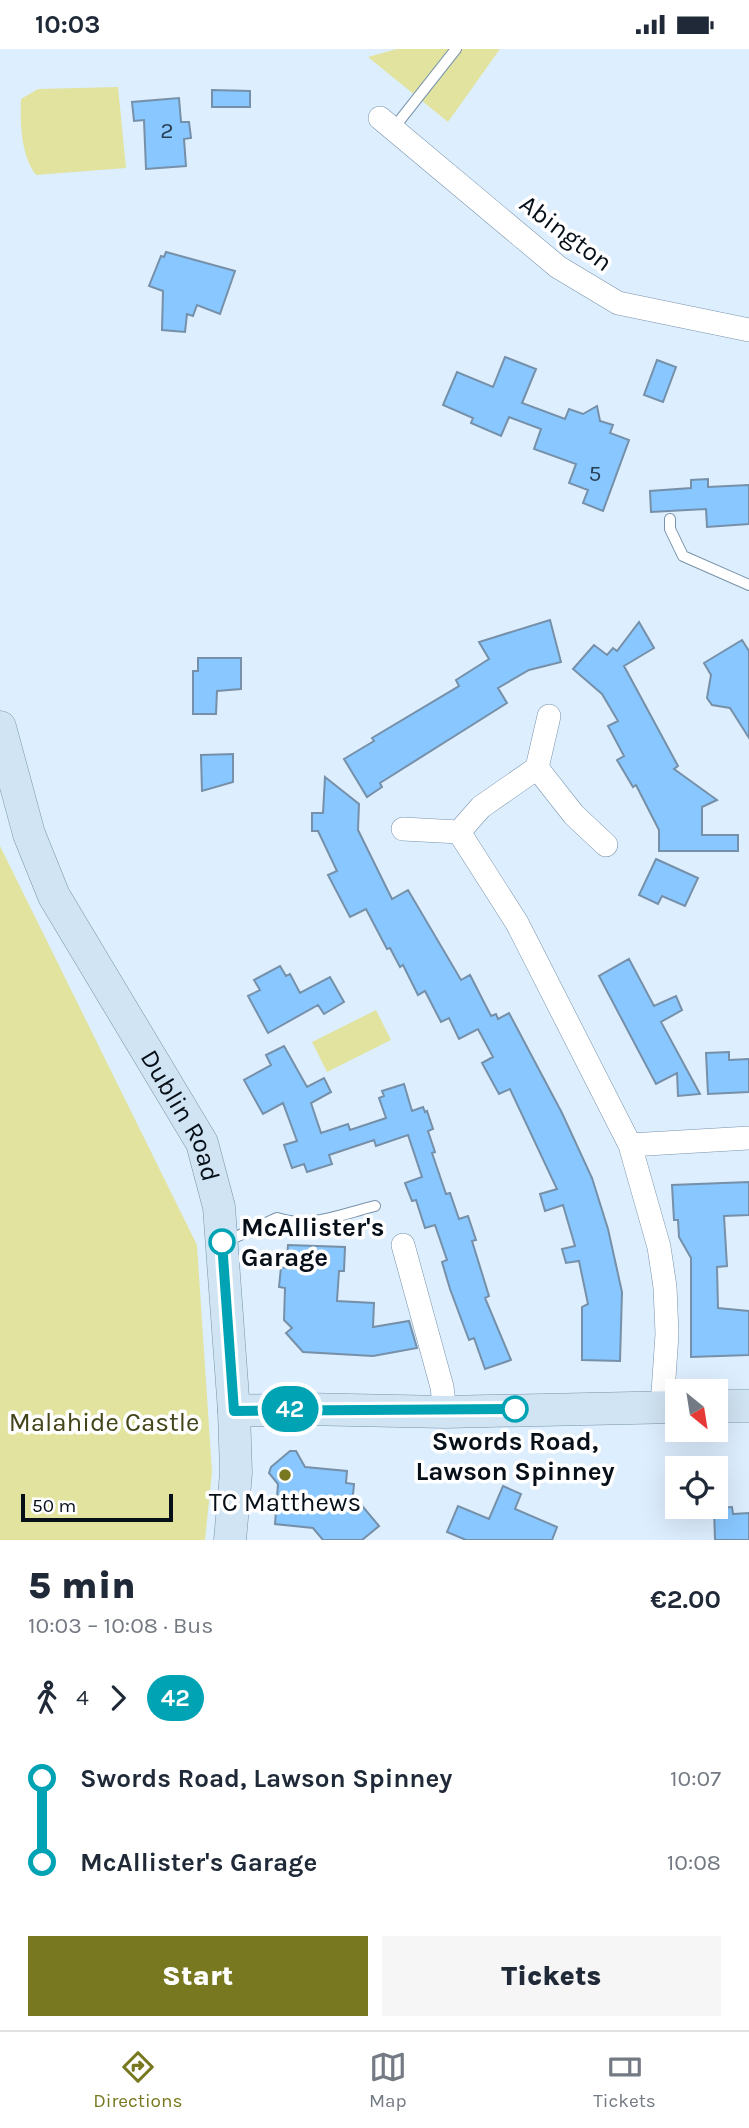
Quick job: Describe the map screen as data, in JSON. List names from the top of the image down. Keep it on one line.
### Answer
{"streets":{"main road":["Dublin Road"],"street":["Abington"]},"parks":["Malahide Castle"],"places":["McAllister's Garage","Swords Road, Lawson Spinney","TC Matthews"],"lines":["bus line 42"],"house_numbers":["2","5"],"scale_bar":"50 m","north":"bottom right","page":{"status":"10:03","on_map":"42","scale":"50 m","heading":["5 min","10:03 – 10:08 · Bus","€2.00"],"legs":["4","42"],"list":[{"name":"Swords Road, Lawson Spinney","value":"10:07"},{"name":"McAllister's Garage","value":"10:08"}],"buttons":["Start","Tickets"],"tabs":["Directions","Map","Tickets"]}}
